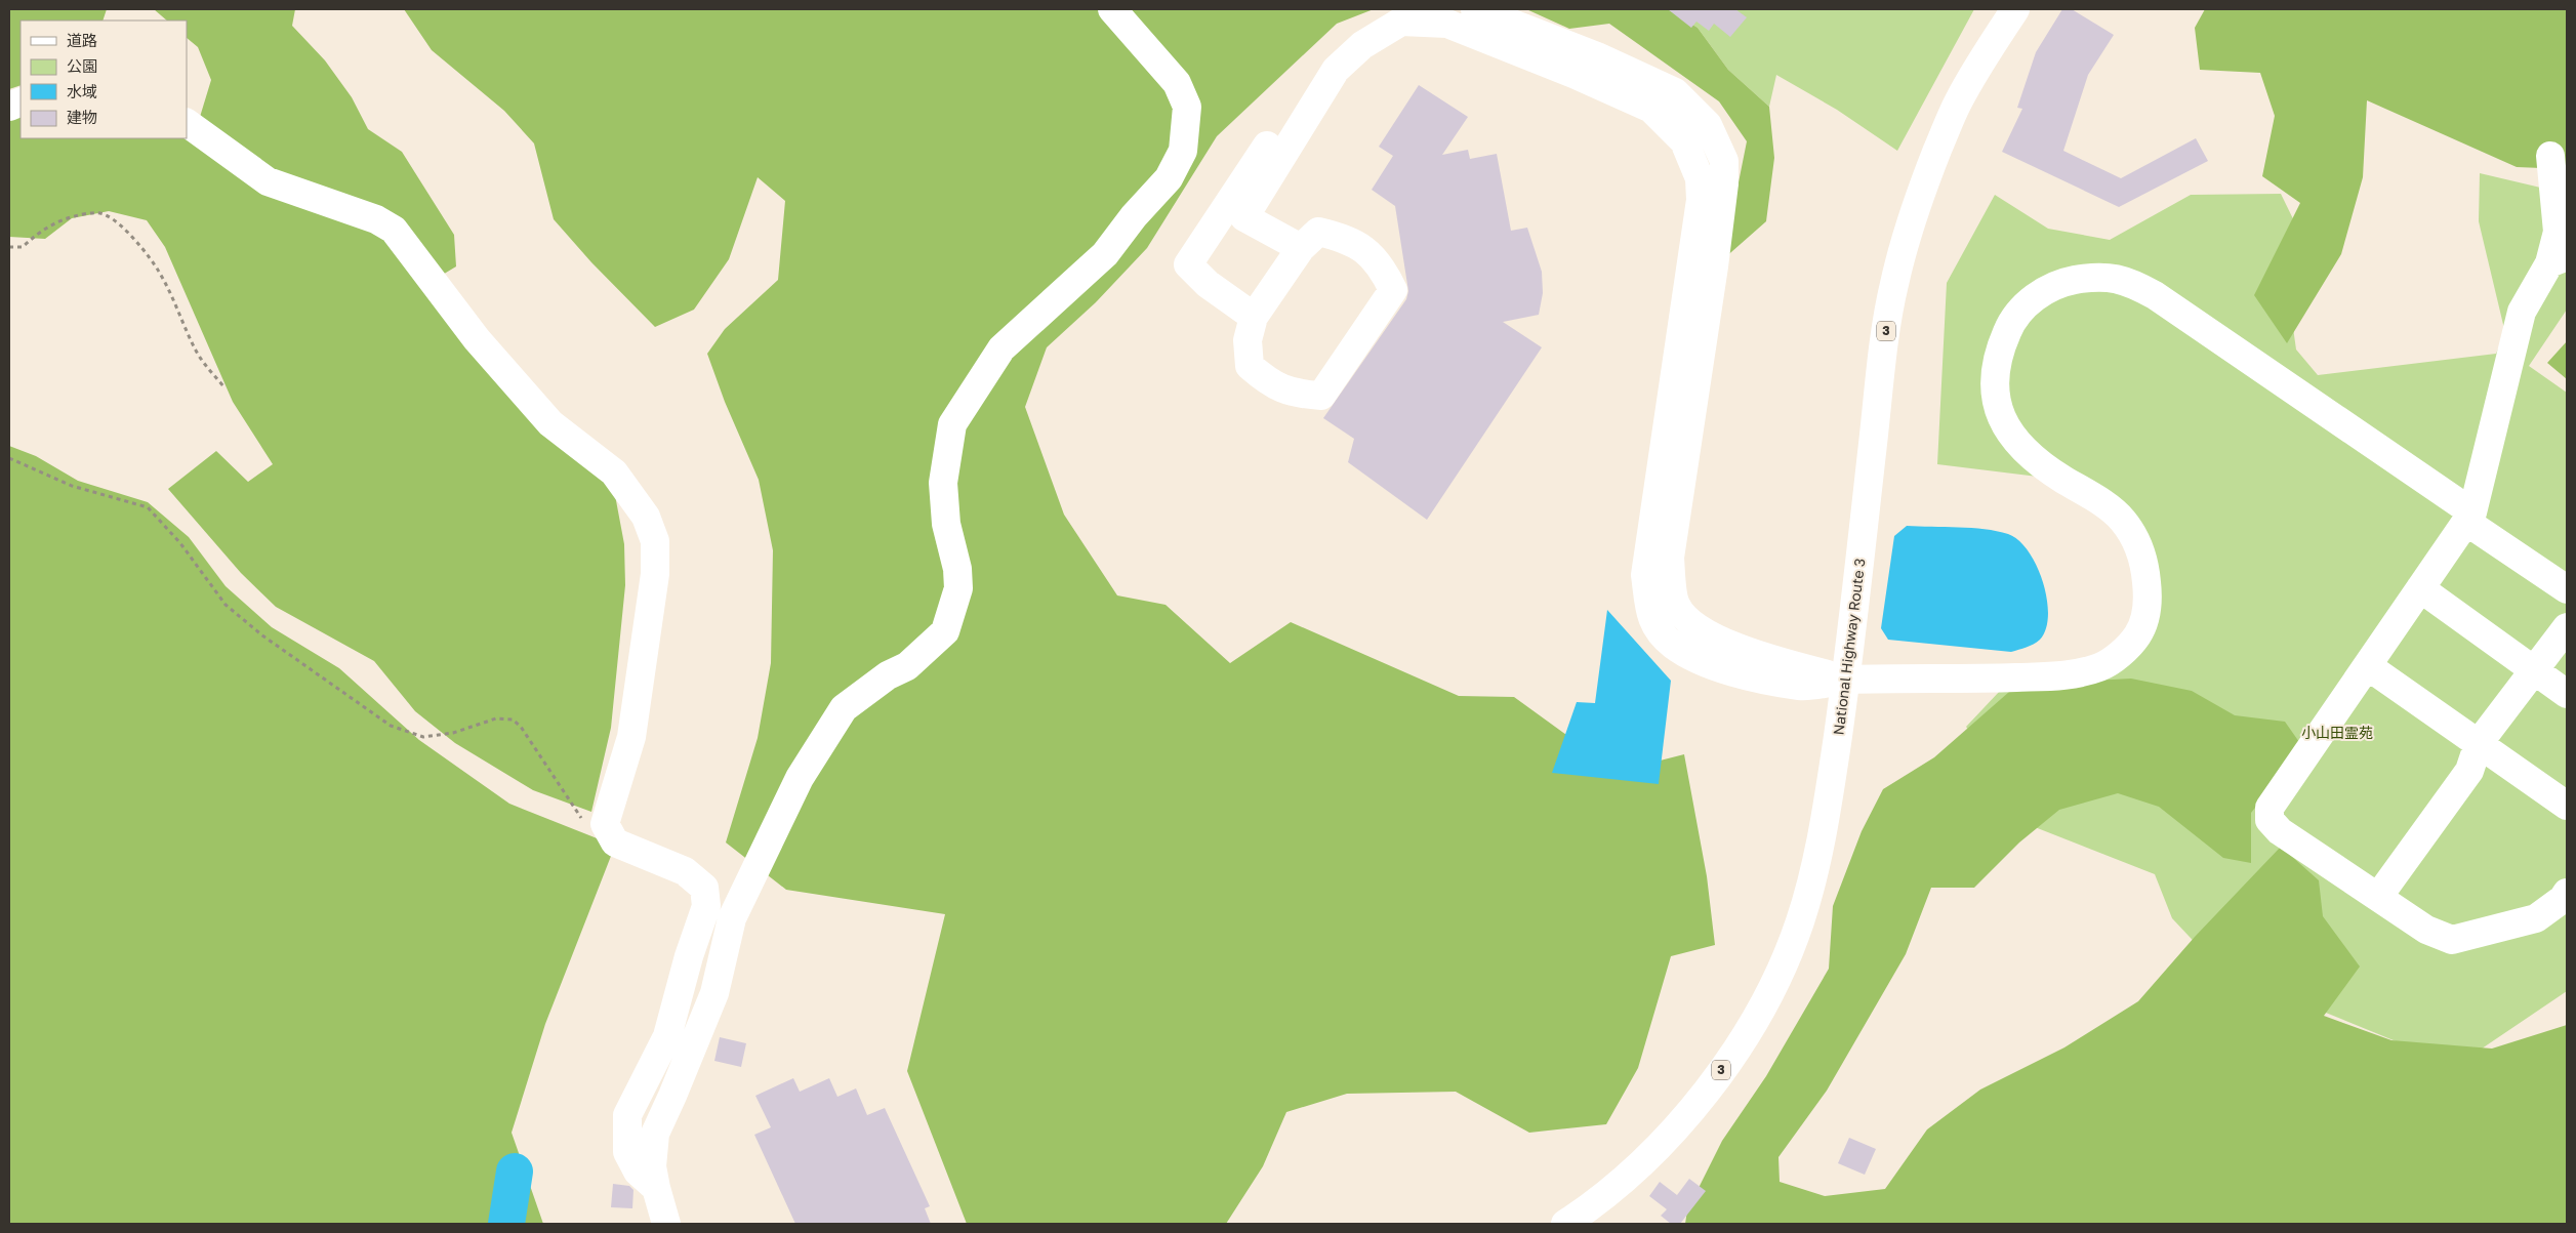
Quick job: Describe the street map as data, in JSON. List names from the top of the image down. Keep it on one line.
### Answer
{"streets":{"main road":["3","National Highway Route 3"]},"parks":["小山田霊苑"],"legend":["道路","公園","水域","建物"]}
